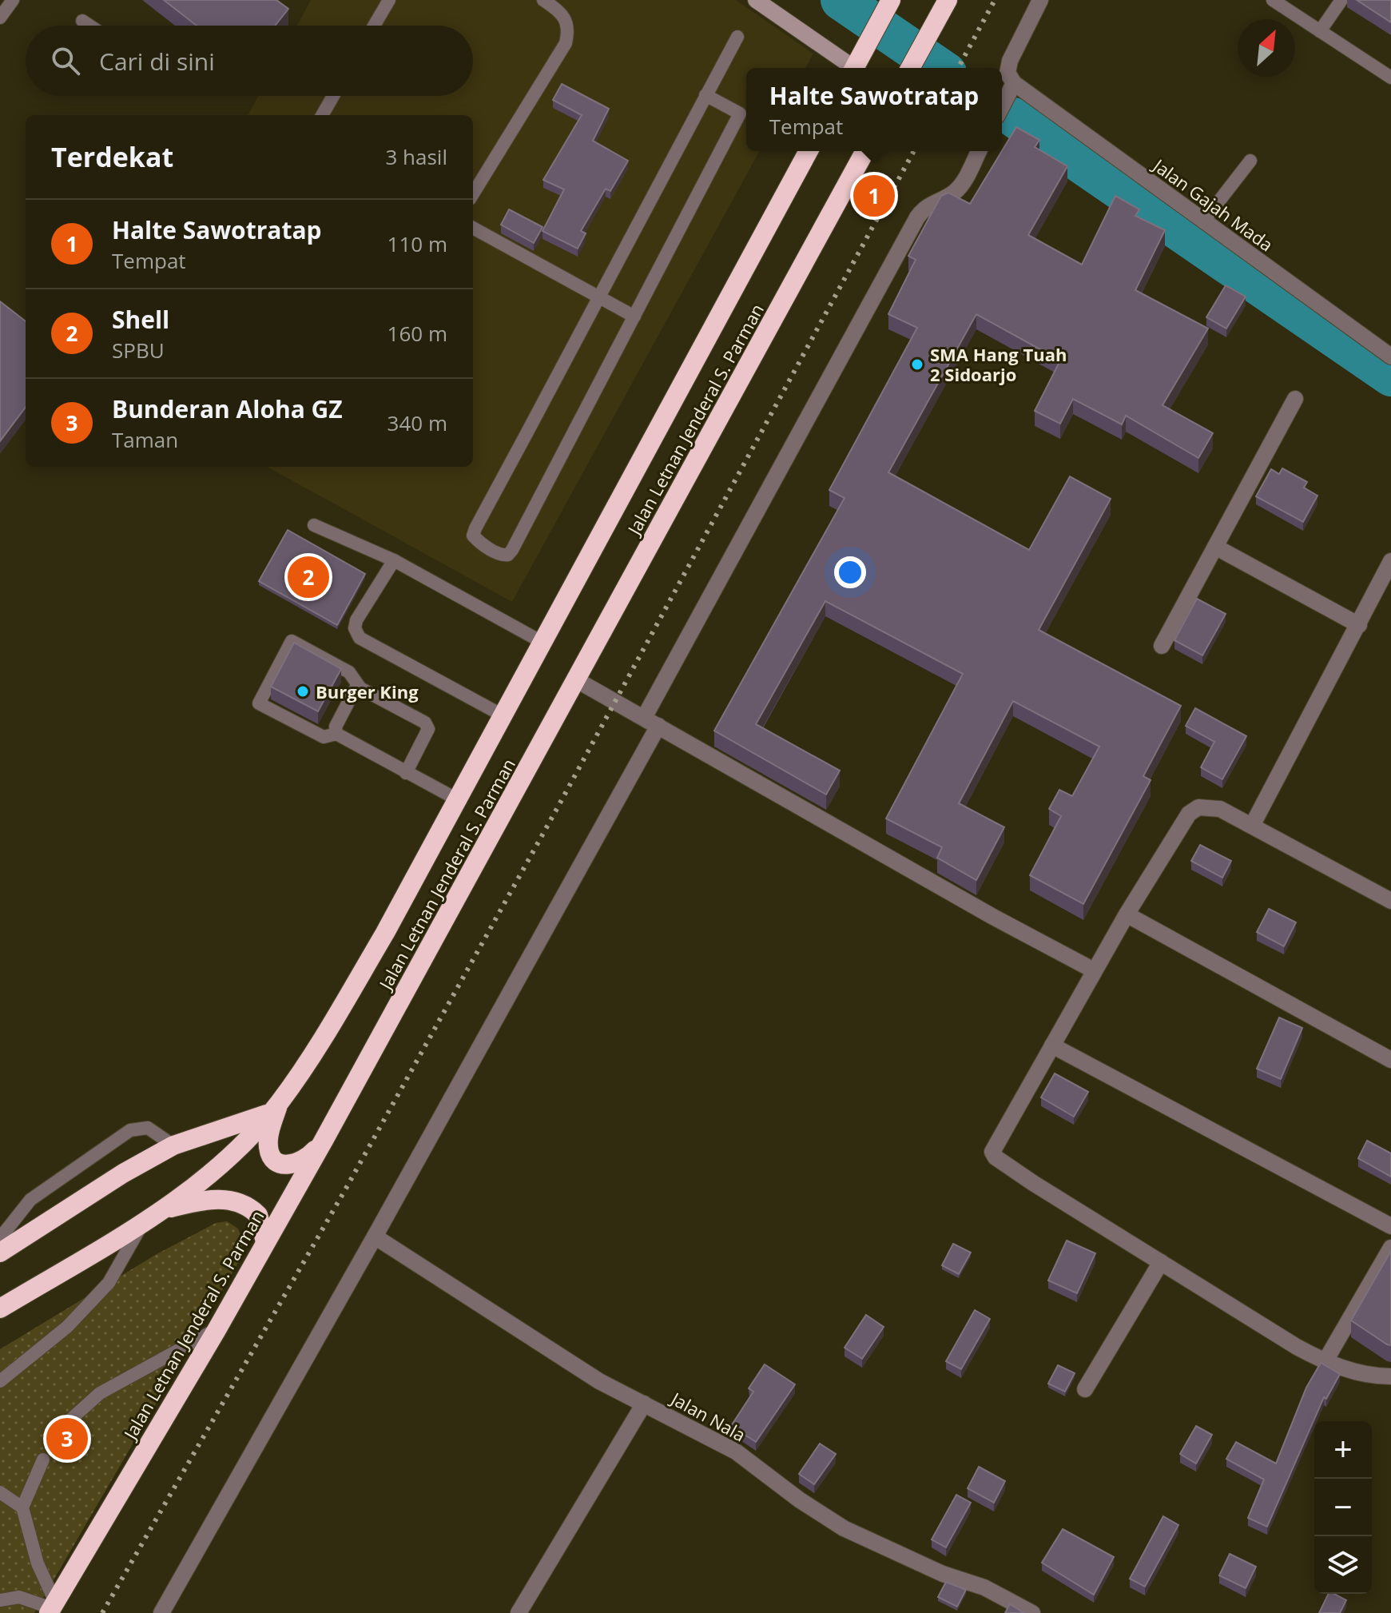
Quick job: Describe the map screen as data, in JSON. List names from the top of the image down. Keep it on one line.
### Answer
{"streets":{"highway":["Jalan Letnan Jenderal S. Parman"],"street":["Jalan Gajah Mada","Jalan Nala"]},"places":["SMA Hang Tuah 2 Sidoarjo","Burger King"],"north":"top right","page":{"search":"Cari di sini","popup":["Halte Sawotratap","Tempat"],"heading":["Terdekat","3 hasil"],"pins":["1","2","3"],"list":[{"mark":"1","name":"Halte Sawotratap","note":"Tempat","value":"110 m"},{"mark":"2","name":"Shell","note":"SPBU","value":"160 m"},{"mark":"3","name":"Bunderan Aloha GZ","note":"Taman","value":"340 m"}],"map_buttons":["+","−"]}}
